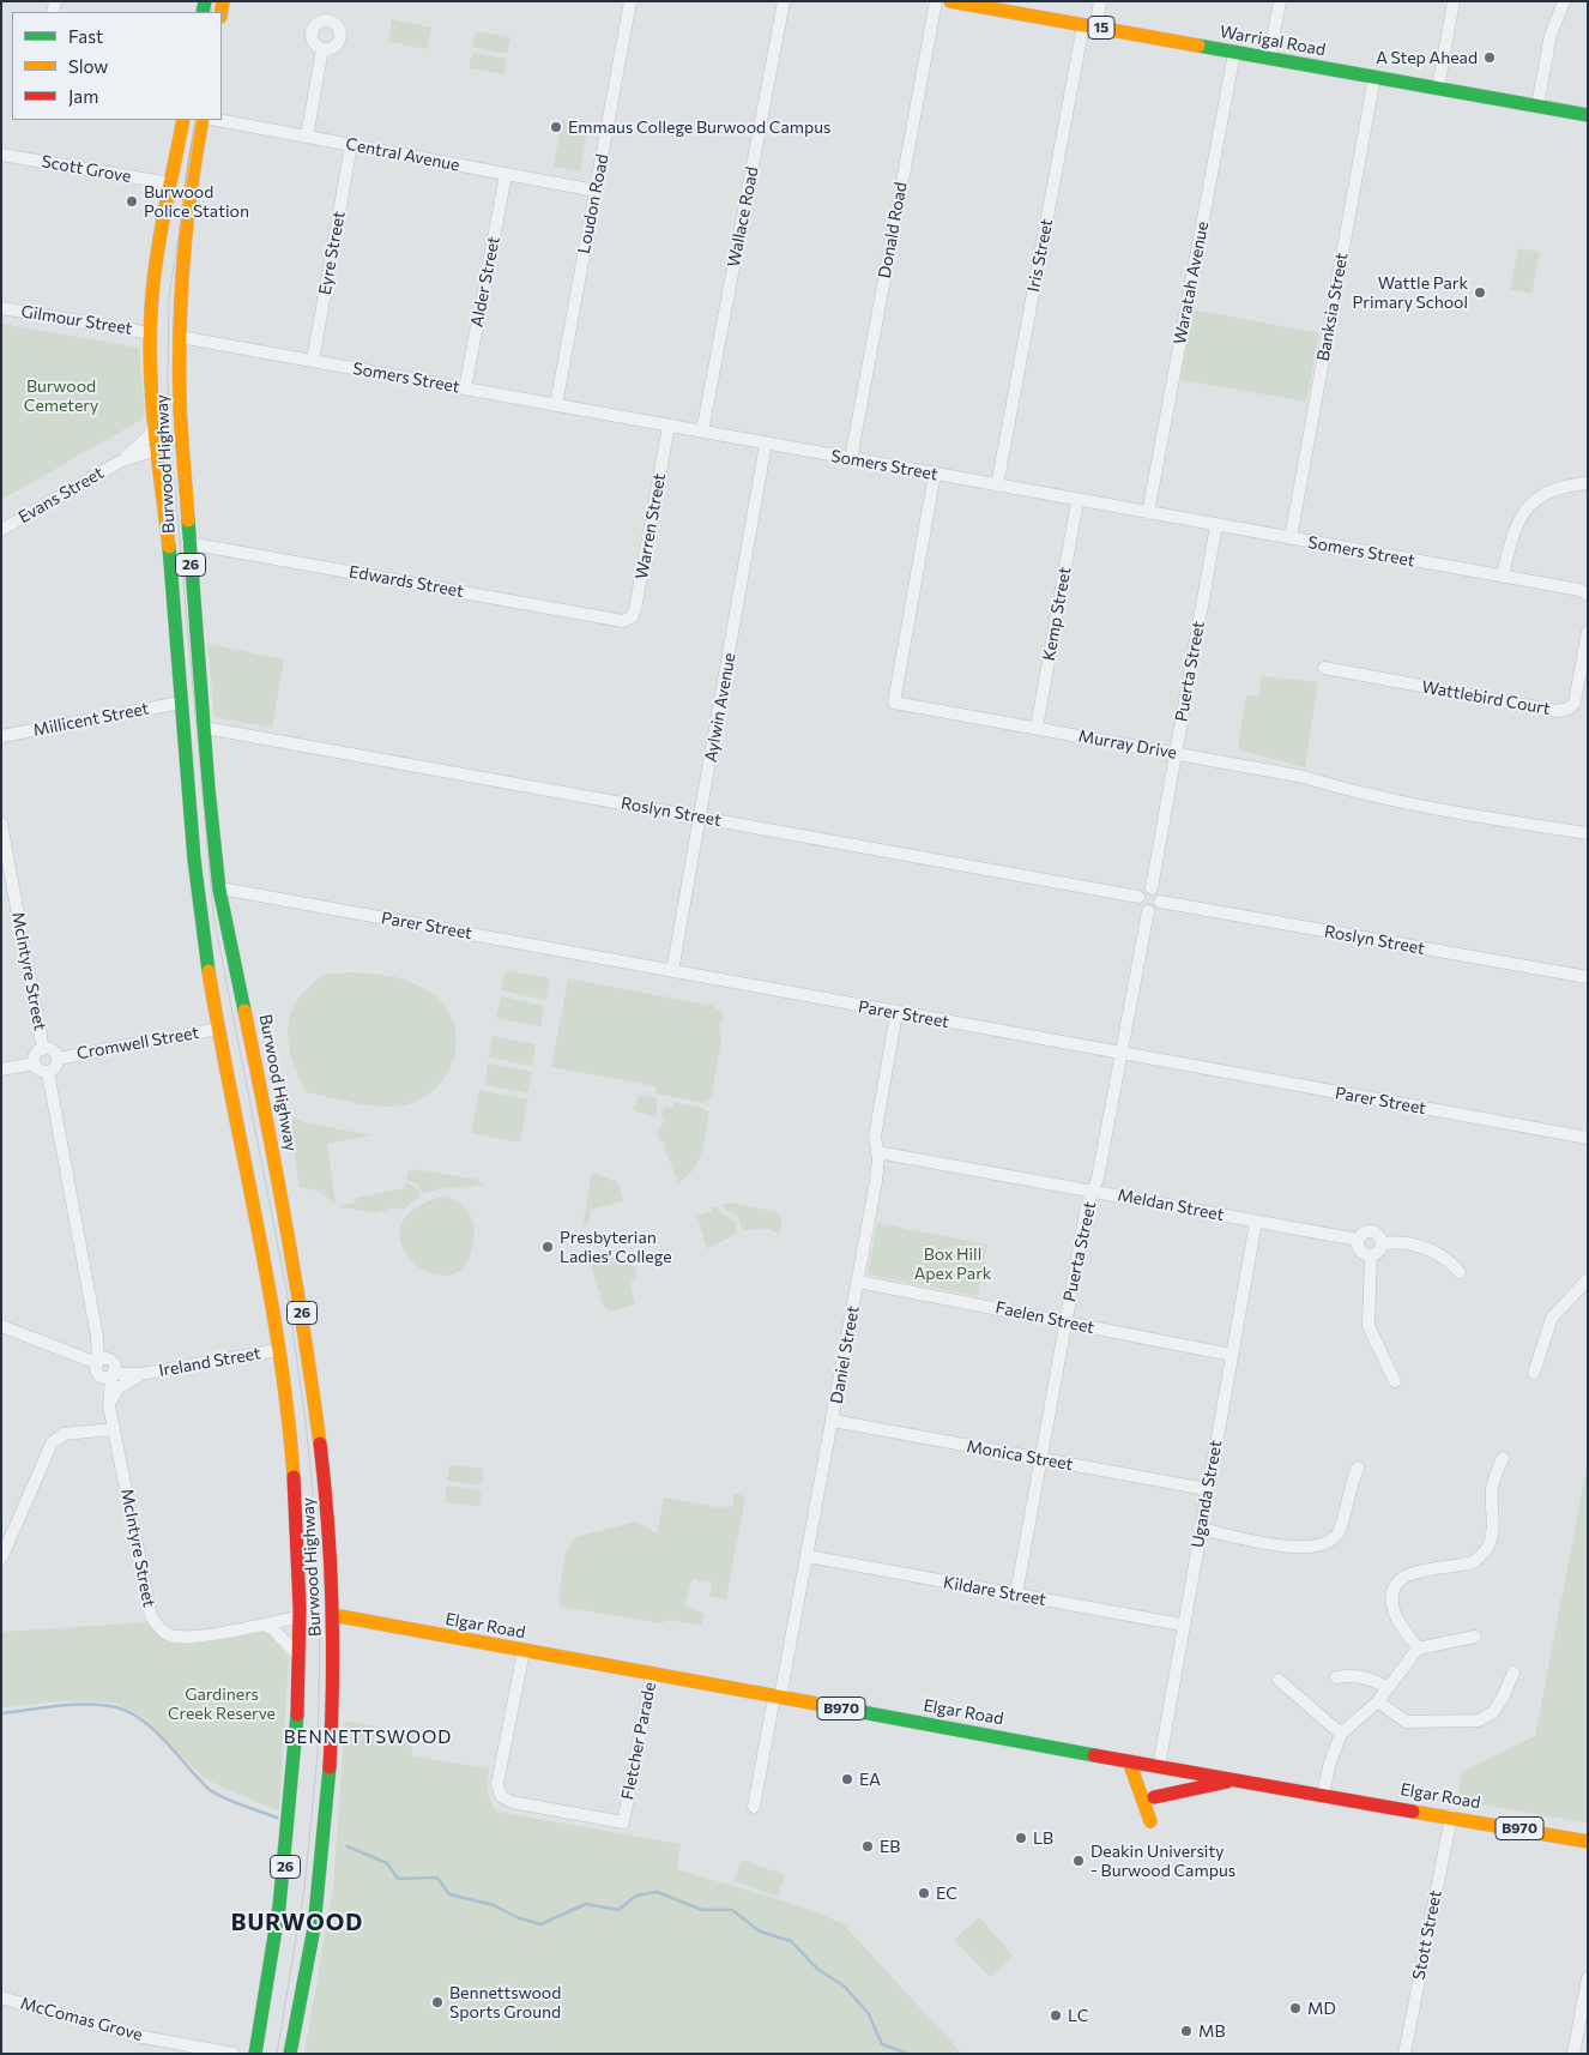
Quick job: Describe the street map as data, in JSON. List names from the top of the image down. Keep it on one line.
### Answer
{"streets":{"main road":["15","Warrigal Road","Burwood Highway","26","Elgar Road","B970"],"street":["Central Avenue","Scott Grove","Loudon Road","Wallace Road","Donald Road","Eyre Street","Iris Street","Alder Street","Waratah Avenue","Banksia Street","Gilmour Street","Somers Street","Evans Street","Warren Street","Edwards Street","Kemp Street","Puerta Street","Wattlebird Court","Aylwin Avenue","Millicent Street","Murray Drive","Roslyn Street","Parer Street","McIntyre Street","Cromwell Street","Meldan Street","Faelen Street","Daniel Street","Ireland Street","Monica Street","Uganda Street","Kildare Street","Fletcher Parade","Stott Street","McComas Grove"]},"crossings":[["Warrigal Road","Iris Street"],["Warrigal Road","Waratah Avenue"],["Warrigal Road","Banksia Street"],["Central Avenue","Loudon Road"],["Central Avenue","Eyre Street"],["Central Avenue","Alder Street"],["Scott Grove","Burwood Highway"],["Loudon Road","Somers Street"],["Wallace Road","Somers Street"],["Donald Road","Somers Street"],["Eyre Street","Somers Street"],["Iris Street","Somers Street"],["Alder Street","Somers Street"],["Waratah Avenue","Somers Street"],["Banksia Street","Somers Street"],["Gilmour Street","Burwood Highway"],["Somers Street","Burwood Highway"],["Somers Street","Warren Street"],["Somers Street","Kemp Street"],["Somers Street","Puerta Street"],["Somers Street","Aylwin Avenue"],["Somers Street","Murray Drive"],["Burwood Highway","Evans Street"],["Burwood Highway","Edwards Street"],["Burwood Highway","Millicent Street"],["Burwood Highway","Roslyn Street"],["Burwood Highway","Parer Street"],["Burwood Highway","McIntyre Street"],["Burwood Highway","Cromwell Street"],["Burwood Highway","Ireland Street"],["Burwood Highway","Elgar Road"],["Warren Street","Edwards Street"],["Kemp Street","Murray Drive"],["Puerta Street","Murray Drive"],["Puerta Street","Roslyn Street"],["Puerta Street","Parer Street"],["Puerta Street","Meldan Street"],["Puerta Street","Faelen Street"],["Puerta Street","Monica Street"],["Puerta Street","Kildare Street"],["Aylwin Avenue","Roslyn Street"],["Aylwin Avenue","Parer Street"],["Parer Street","Daniel Street"],["McIntyre Street","Cromwell Street"],["McIntyre Street","Ireland Street"],["McIntyre Street","Elgar Road"],["Meldan Street","Daniel Street"],["Meldan Street","Uganda Street"],["Faelen Street","Daniel Street"],["Faelen Street","Uganda Street"],["Daniel Street","Monica Street"],["Daniel Street","Kildare Street"],["Daniel Street","Elgar Road"],["Monica Street","Uganda Street"],["Uganda Street","Kildare Street"],["Uganda Street","Elgar Road"],["Elgar Road","Fletcher Parade"],["Elgar Road","Stott Street"]],"districts":["BENNETTSWOOD","BURWOOD"],"parks":["Burwood Cemetery","Box Hill Apex Park","Gardiners Creek Reserve"],"places":["A Step Ahead","Emmaus College Burwood Campus","Burwood Police Station","Wattle Park Primary School","Presbyterian Ladies' College","EA","LB","EB","Deakin University - Burwood Campus","EC","Bennettswood Sports Ground","MD","LC","MB"],"legend":["Fast","Slow","Jam"]}
